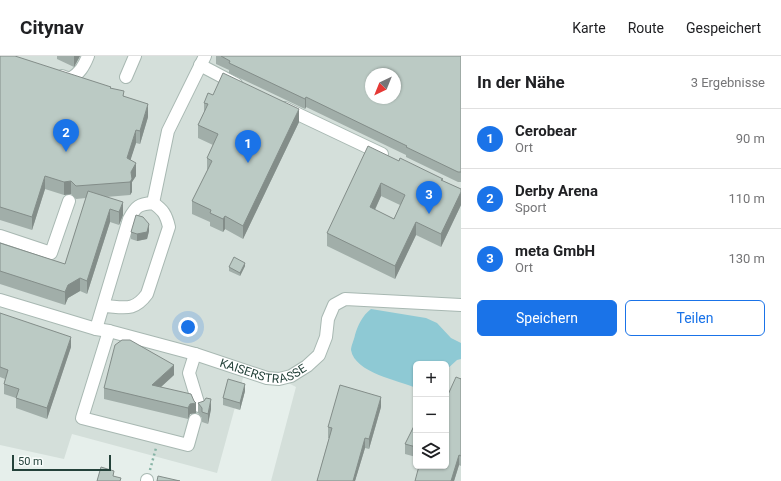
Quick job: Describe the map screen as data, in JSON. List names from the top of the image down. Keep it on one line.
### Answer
{"streets":{"lane":["KAISERSTRASSE"]},"scale_bar":"50 m","north":"bottom left","page":{"header":"Citynav","nav":["Karte","Route","Gespeichert"],"heading":["In der Nähe","3 Ergebnisse"],"list":[{"mark":"1","name":"Cerobear","note":"Ort","value":"90 m"},{"mark":"2","name":"Derby Arena","note":"Sport","value":"110 m"},{"mark":"3","name":"meta GmbH","note":"Ort","value":"130 m"}],"pins":["2","1","3"],"buttons":["Speichern","Teilen"],"map_buttons":["+","−"],"scale":"50 m"}}
